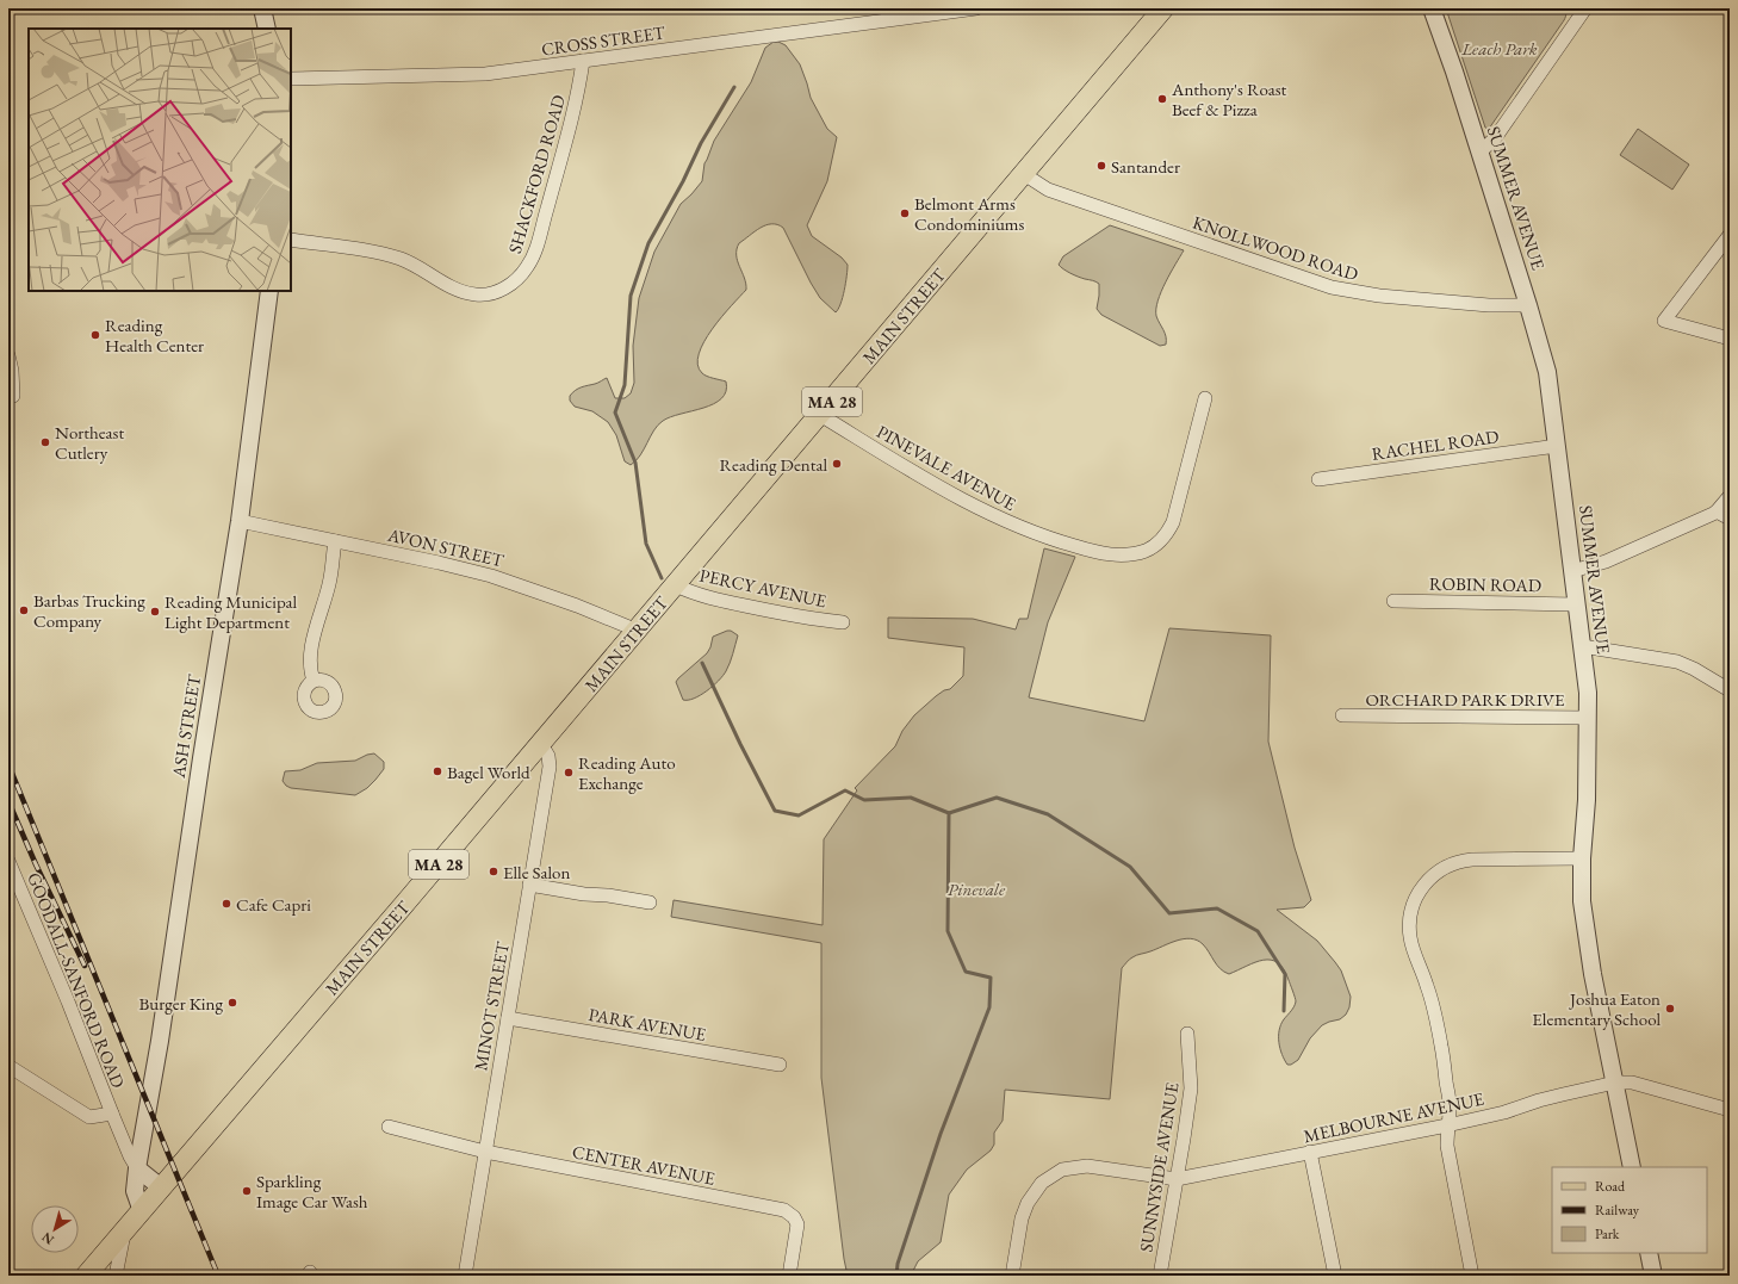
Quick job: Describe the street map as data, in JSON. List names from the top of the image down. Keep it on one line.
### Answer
{"streets":{"main road":["MAIN STREET","MA 28"],"street":["CROSS STREET","SHACKFORD ROAD","SUMMER AVENUE","KNOLLWOOD ROAD","RACHEL ROAD","PINEVALE AVENUE","AVON STREET","ROBIN ROAD","PERCY AVENUE","ORCHARD PARK DRIVE","ASH STREET","GOODALL-SANFORD ROAD","MINOT STREET","PARK AVENUE","MELBOURNE AVENUE","CENTER AVENUE","SUNNYSIDE AVENUE"]},"crossings":[["CROSS STREET","SHACKFORD ROAD"],["SUMMER AVENUE","KNOLLWOOD ROAD"],["SUMMER AVENUE","RACHEL ROAD"],["SUMMER AVENUE","ROBIN ROAD"],["SUMMER AVENUE","ORCHARD PARK DRIVE"],["SUMMER AVENUE","MELBOURNE AVENUE"],["KNOLLWOOD ROAD","MAIN STREET"],["MAIN STREET","PINEVALE AVENUE"],["MAIN STREET","AVON STREET"],["MAIN STREET","PERCY AVENUE"],["MAIN STREET","ASH STREET"],["MAIN STREET","MINOT STREET"],["AVON STREET","ASH STREET"],["ASH STREET","GOODALL-SANFORD ROAD"],["MINOT STREET","PARK AVENUE"],["MINOT STREET","CENTER AVENUE"],["MELBOURNE AVENUE","SUNNYSIDE AVENUE"]],"parks":["Leach Park","Pinevale"],"places":["Anthony's Roast Beef & Pizza","Santander","Belmont Arms Condominiums","Reading Health Center","Northeast Cutlery","Reading Dental","Barbas Trucking Company","Reading Municipal Light Department","Bagel World","Reading Auto Exchange","Elle Salon","Cafe Capri","Burger King","Joshua Eaton Elementary School","Sparkling Image Car Wash"],"legend":["Road","Railway","Park"],"north":"bottom left"}
